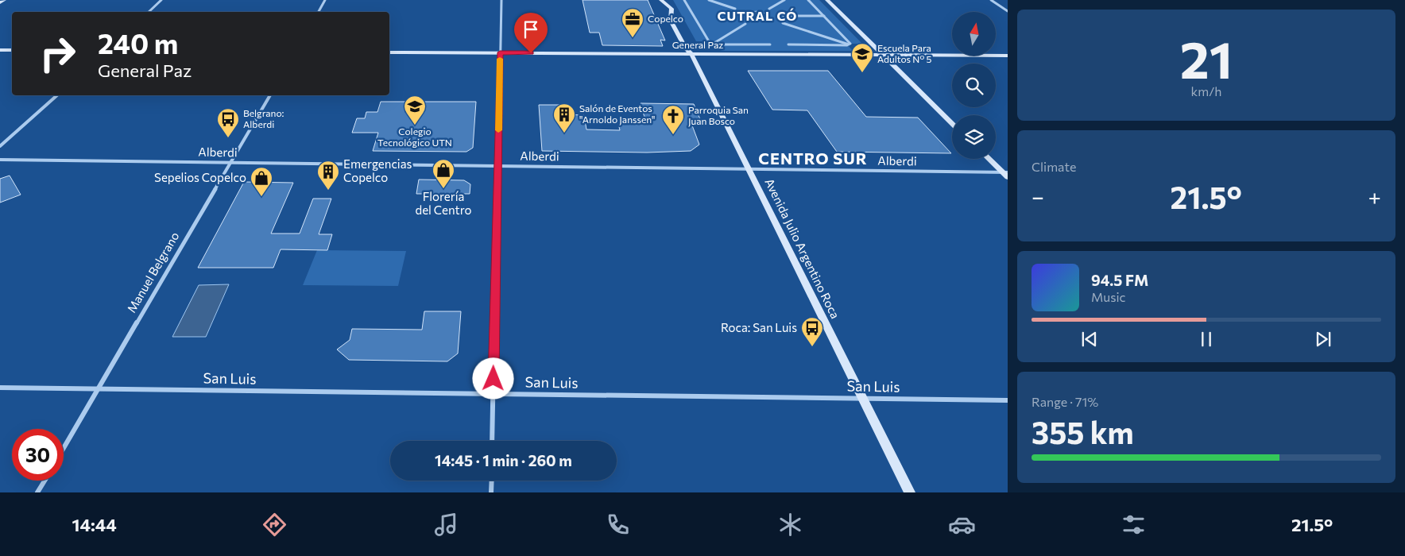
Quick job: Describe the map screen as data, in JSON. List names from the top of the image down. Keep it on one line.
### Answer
{"streets":{"street":["General Paz","Alberdi","Avenida Julio Argentino Roca","Manuel Belgrano","San Luis"]},"crossings":[["General Paz","Avenida Julio Argentino Roca"],["Alberdi","Avenida Julio Argentino Roca"],["Alberdi","Manuel Belgrano"],["Avenida Julio Argentino Roca","San Luis"],["Manuel Belgrano","San Luis"]],"districts":["CUTRAL CÓ","CENTRO SUR"],"places":{"office":["Copelco"],"school or university":["Escuela Para Adultos N° 5","Colegio Tecnológico UTN"],"building":["Salón de Eventos \"Arnoldo Janssen\"","Emergencias Copelco"],"church":["Parroquia San Juan Bosco"],"bus stop":["Belgrano: Alberdi","Roca: San Luis"],"shop":["Florería del Centro","Sepelios Copelco"]},"north":"top","page":{"tile":[["21","km/h"],"Climate",["Range · 71%","355 km"]],"turn":["240 m","General Paz"],"heat":["−","21.5°","+"],"song":["94.5 FM","Music"],"limit":"30","trip":"14:45 · 1 min · 260 m","tabs":["14:44","21.5°"]}}
